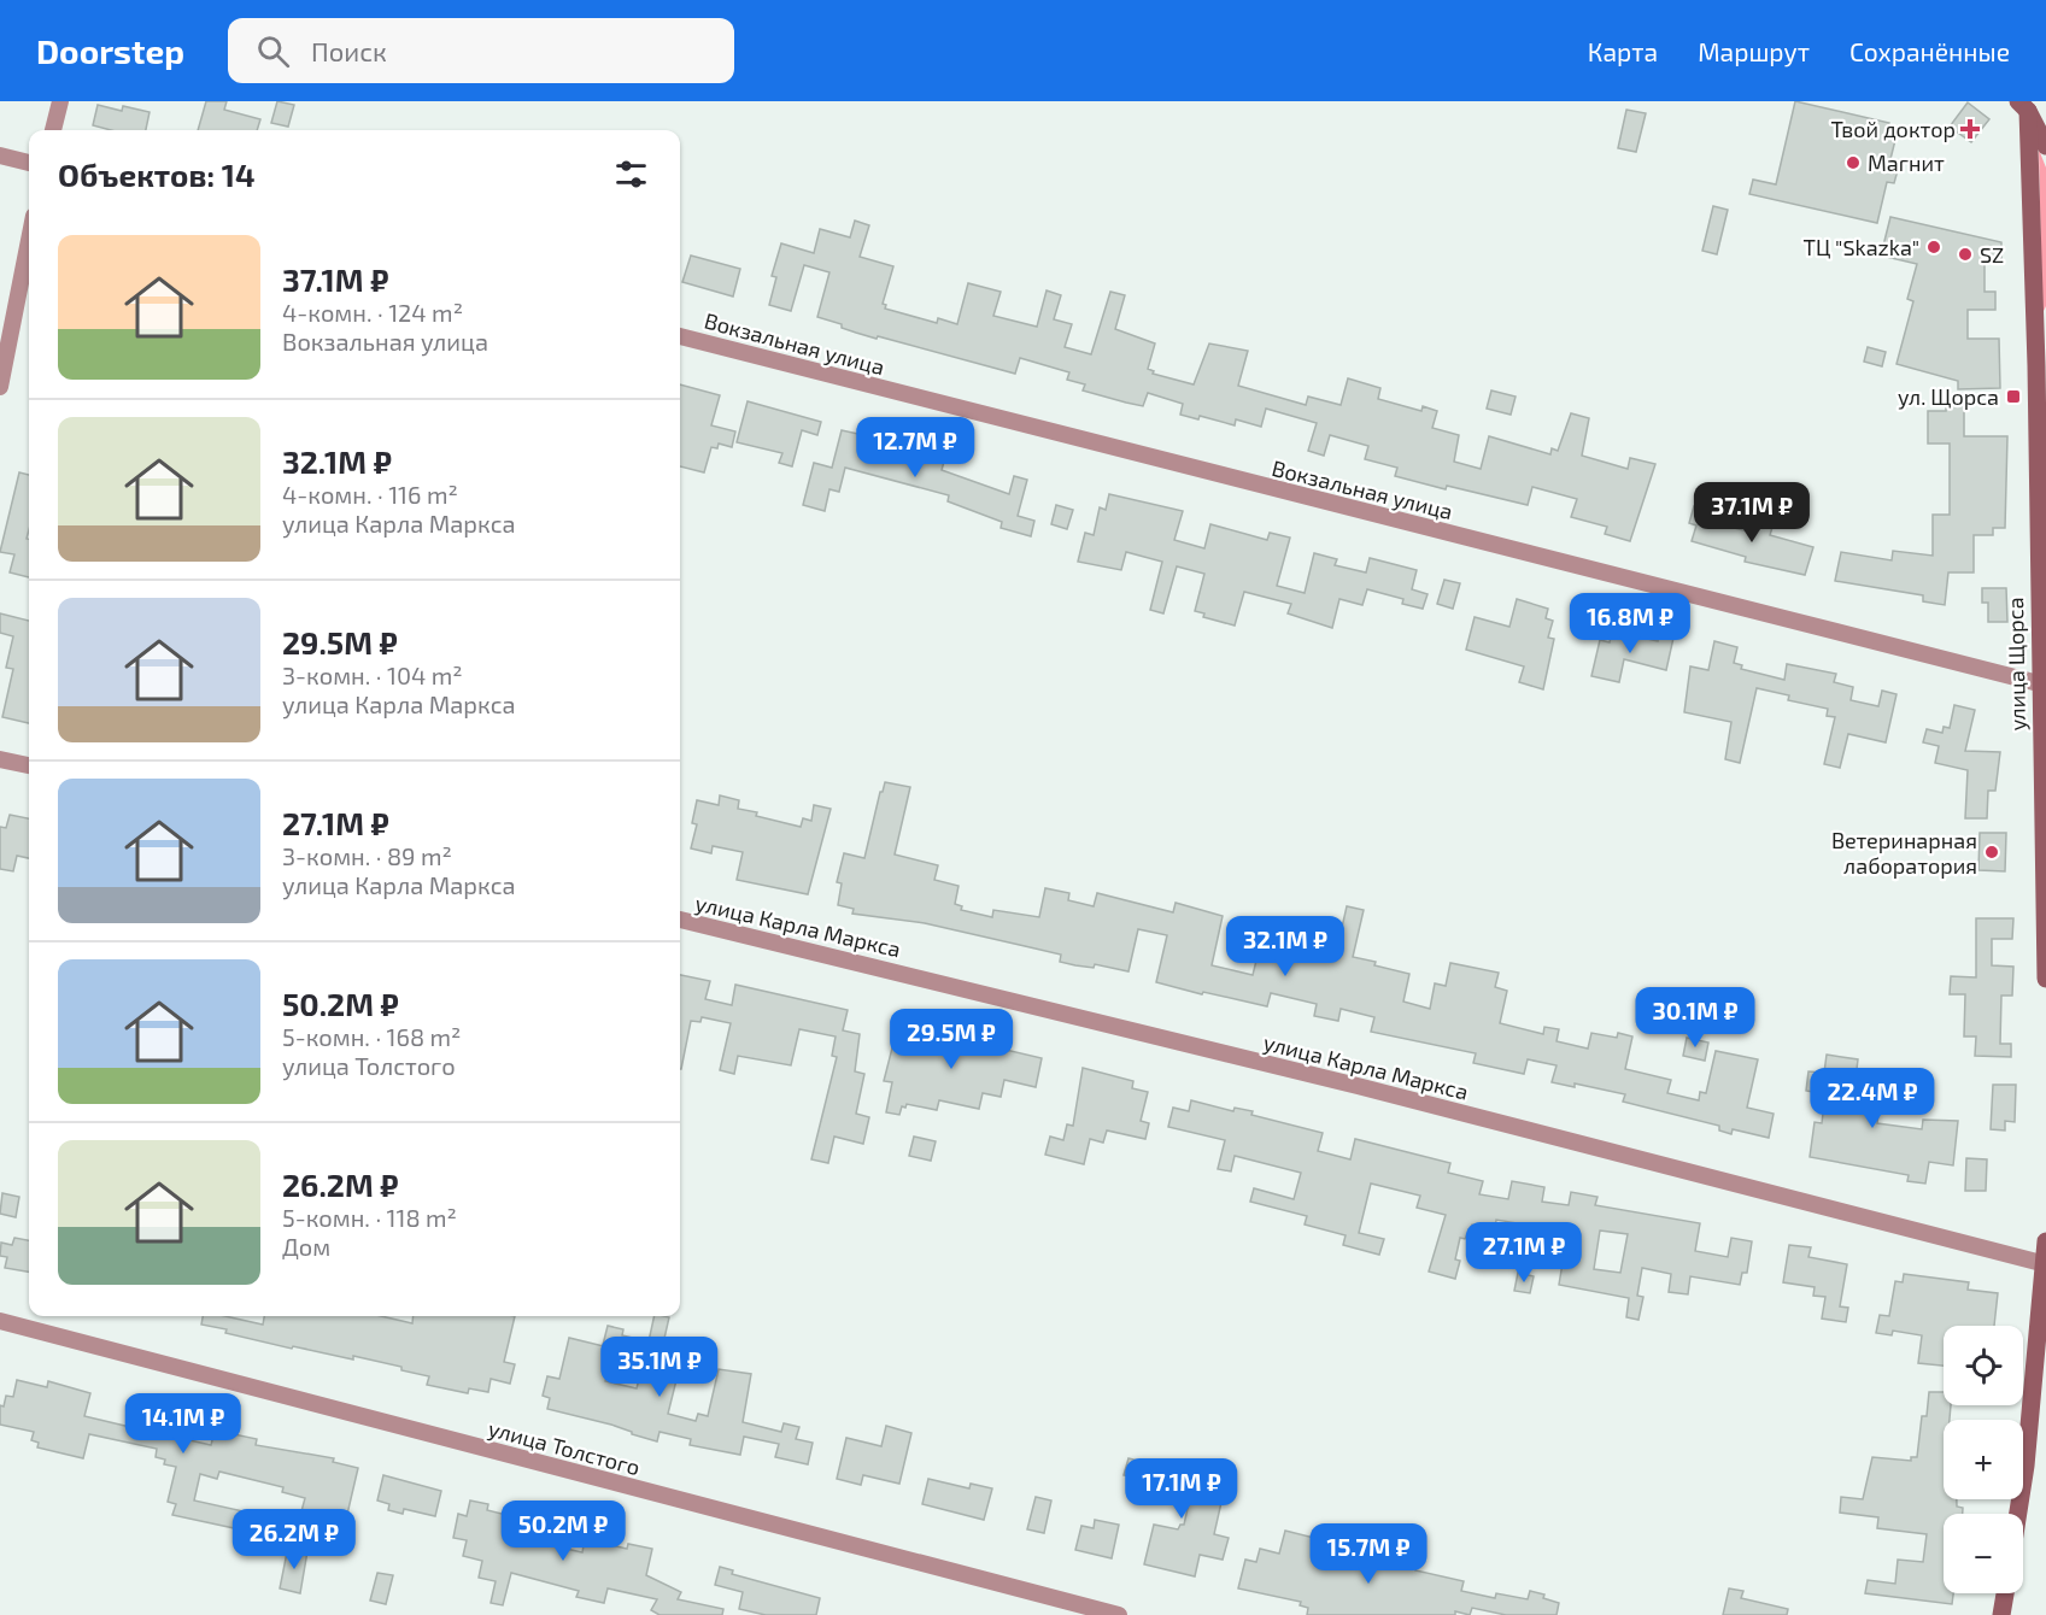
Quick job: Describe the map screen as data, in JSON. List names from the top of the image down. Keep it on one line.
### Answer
{"streets":{"main road":["улица Щорса"],"street":["Вокзальная улица","улица Карла Маркса","улица Толстого"]},"crossings":[["Вокзальная улица","улица Щорса"]],"places":{"health":["Твой доктор"],"other":["Магнит","ТЦ \"Skazka\"","SZ","Ветеринарная лаборатория"],"transit":["ул. Щорса"]},"page":{"header":"Doorstep","search":"Поиск","nav":["Карта","Маршрут","Сохранённые"],"heading":"Объектов: 14","list":[{"name":"37.1M ₽","note":"4-комн. · 124 m² · Вокзальная улица"},{"name":"32.1M ₽","note":"4-комн. · 116 m² · улица Карла Маркса"},{"name":"29.5M ₽","note":"3-комн. · 104 m² · улица Карла Маркса"},{"name":"27.1M ₽","note":"3-комн. · 89 m² · улица Карла Маркса"},{"name":"50.2M ₽","note":"5-комн. · 168 m² · улица Толстого"},{"name":"26.2M ₽","note":"5-комн. · 118 m² · Дом"}],"price":["12.7M ₽","37.1M ₽","16.8M ₽","32.1M ₽","30.1M ₽","29.5M ₽","22.4M ₽","27.1M ₽","35.1M ₽","14.1M ₽","17.1M ₽","50.2M ₽","26.2M ₽","15.7M ₽"],"map_buttons":["+","−"]}}
